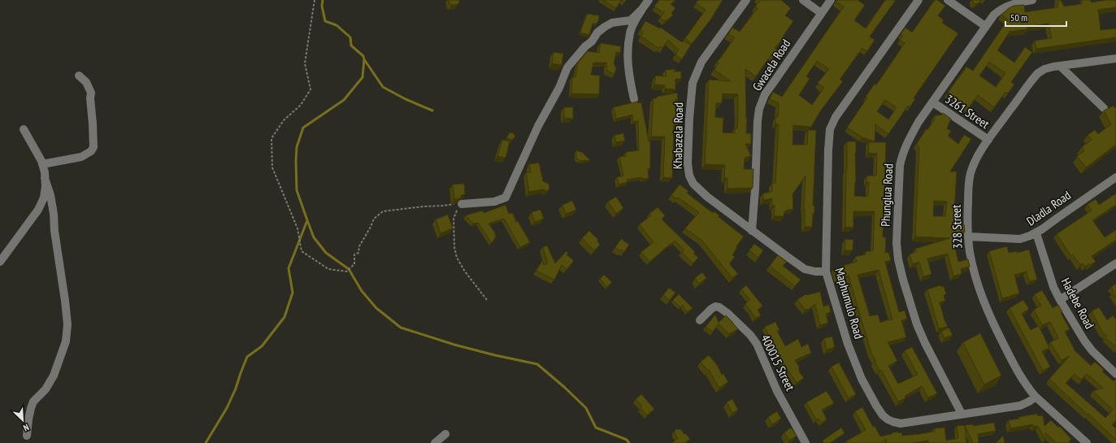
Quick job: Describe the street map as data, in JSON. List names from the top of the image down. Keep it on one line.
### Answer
{"streets":{"street":["Gwacela Road","3261 Street","Khabazela Road","Phunglua Road","Dladla Road","328 Street","Maphumulo Road","Hadebe Road","400015 Street"]},"crossings":[["Gwacela Road","Khabazela Road"],["3261 Street","Phunglua Road"],["3261 Street","328 Street"],["Khabazela Road","Maphumulo Road"],["Phunglua Road","Maphumulo Road"],["Dladla Road","328 Street"],["Dladla Road","Hadebe Road"],["328 Street","Maphumulo Road"]],"scale_bar":"50 m","north":"bottom right"}
